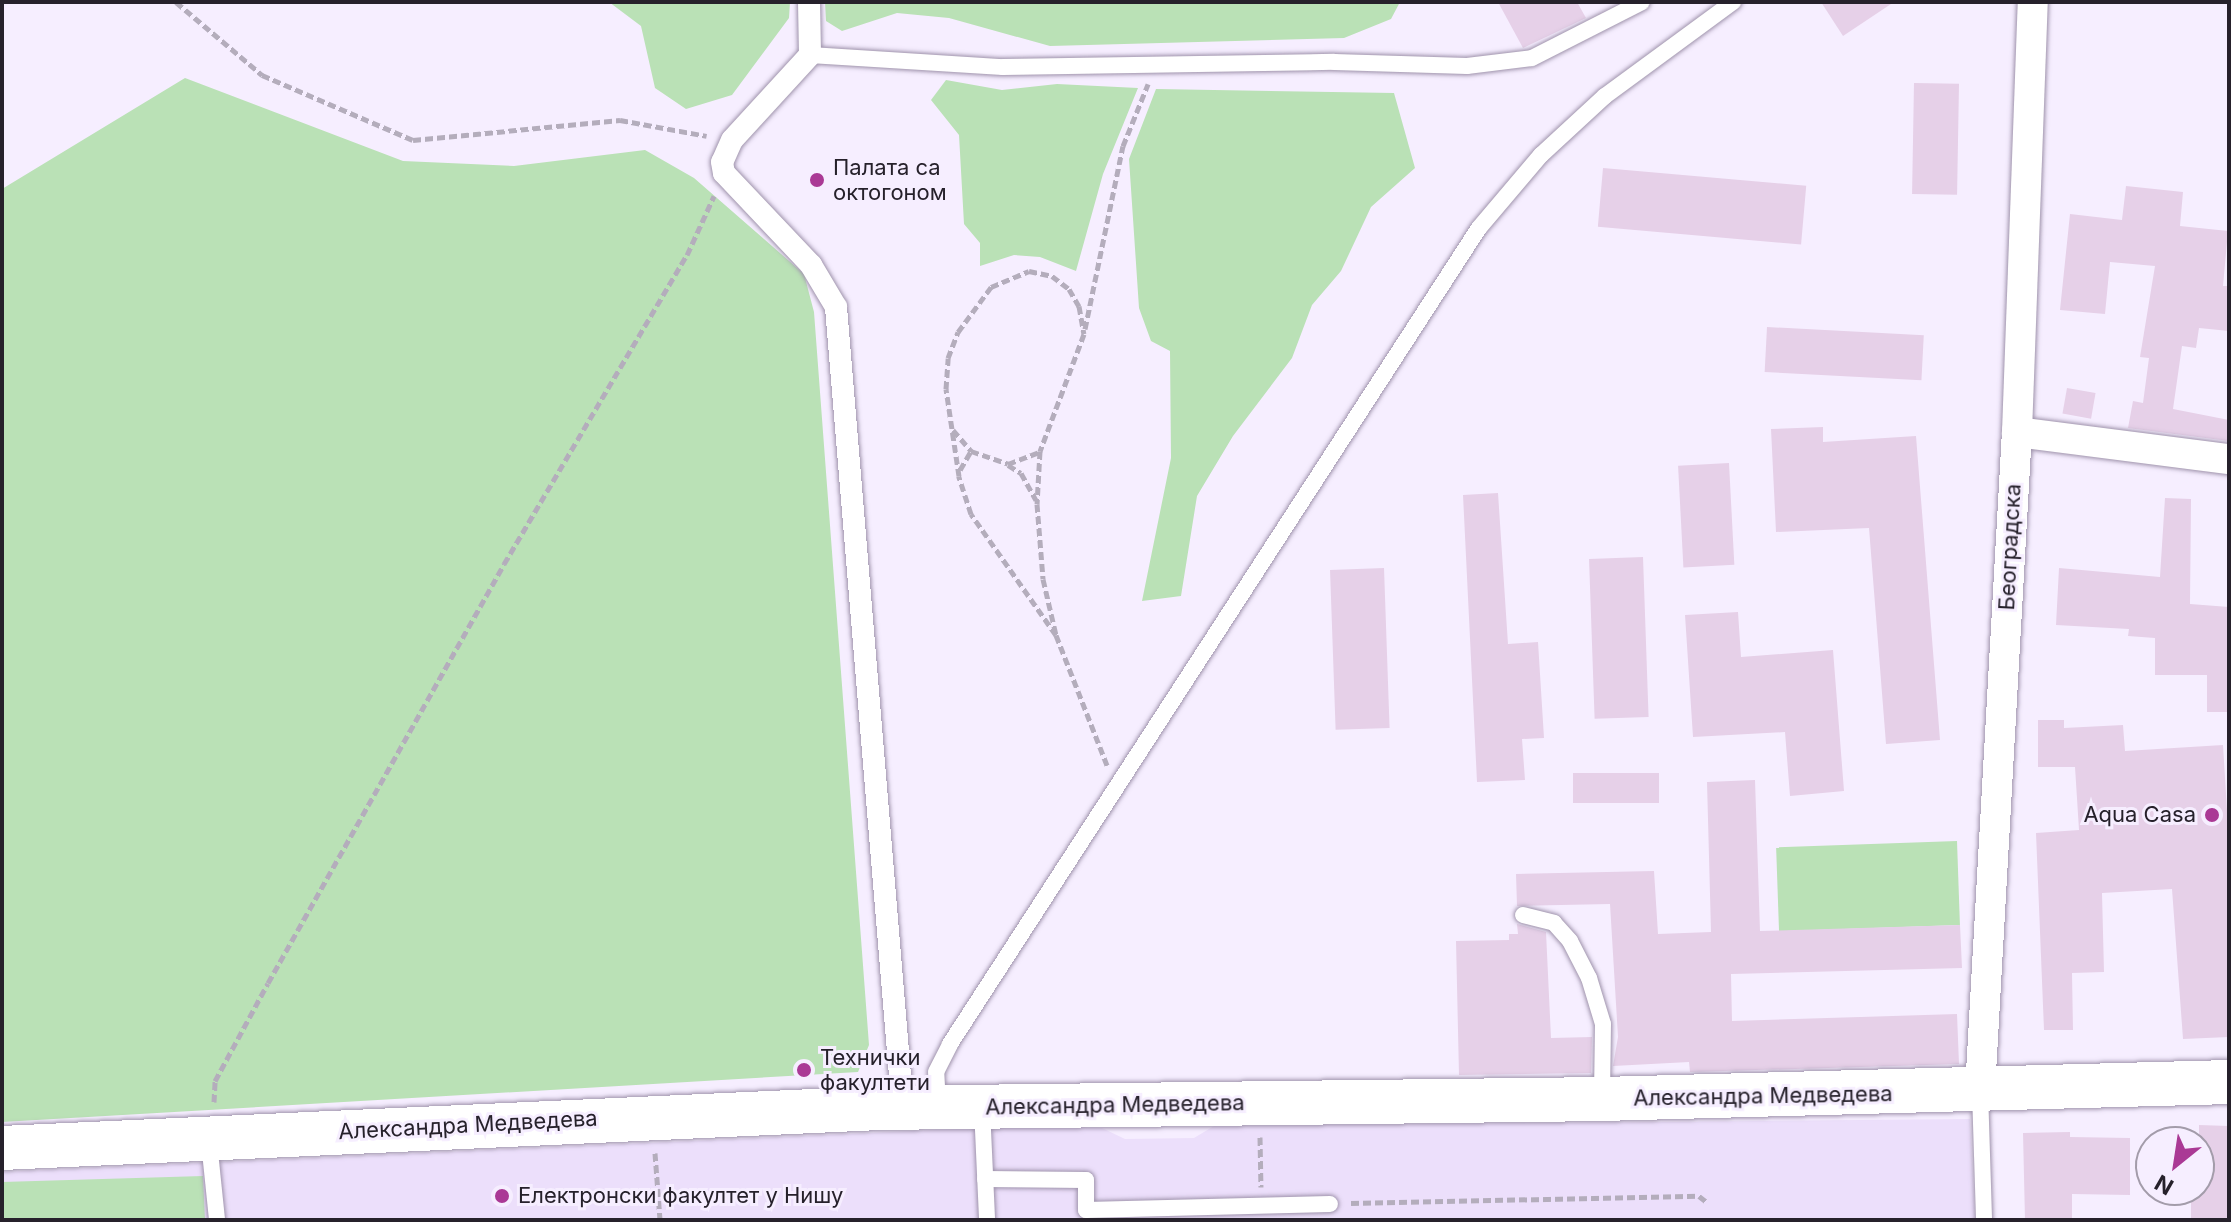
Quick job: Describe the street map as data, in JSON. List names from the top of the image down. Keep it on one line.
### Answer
{"streets":{"main road":["Александра Медведева"],"street":["Београдска"]},"crossings":[["Београдска","Александра Медведева"]],"places":["Палата са октогоном","Aqua Casa","Технички факултети","Електронски факултет у Нишу"],"north":"bottom left"}
